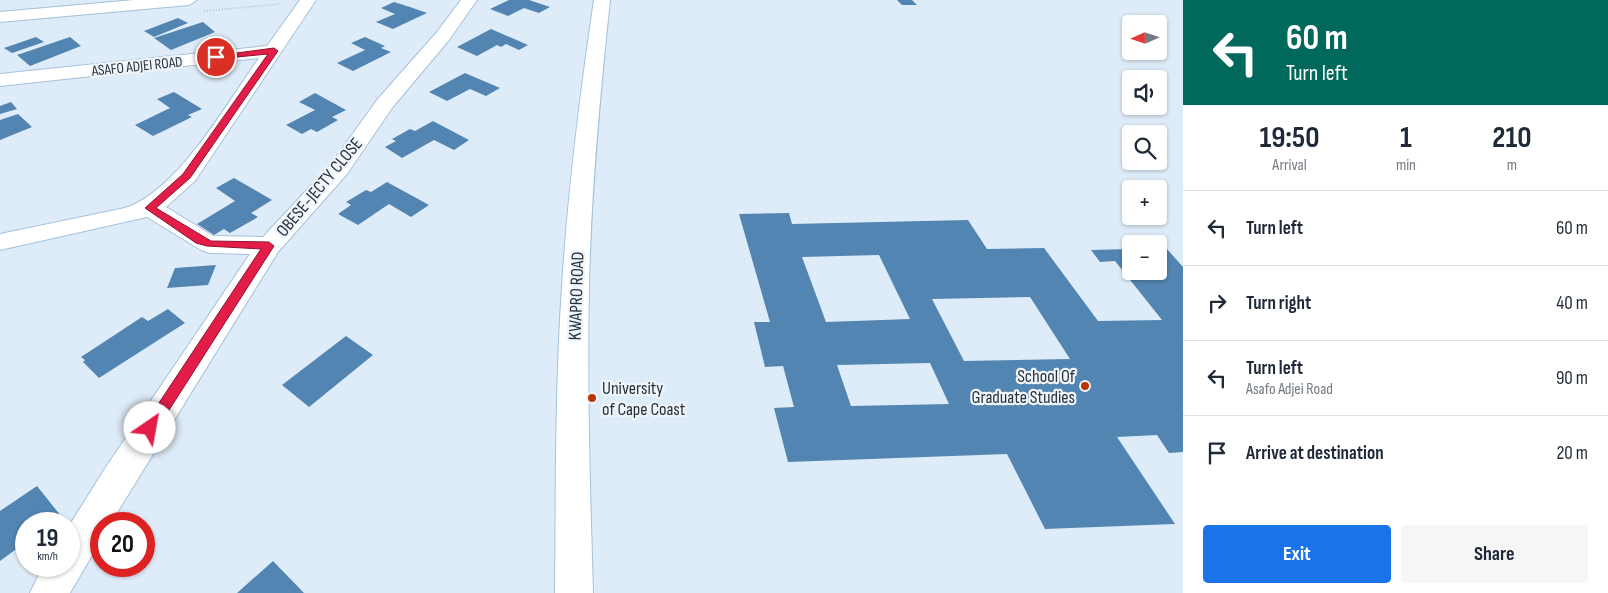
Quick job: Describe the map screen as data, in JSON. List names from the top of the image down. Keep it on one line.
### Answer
{"streets":{"street":["ASAFO ADJEI ROAD","OBESE-JECTY CLOSE","KWAPRO ROAD"]},"places":["School Of Graduate Studies","University of Cape Coast"],"north":"left","page":{"turn":["60 m","Turn left"],"map_buttons":["+","−"],"eta":["19:50","Arrival","1","min","210","m"],"list":[{"name":"Turn left","value":"60 m"},{"name":"Turn right","value":"40 m"},{"name":"Turn left","note":"Asafo Adjei Road","value":"90 m"},{"name":"Arrive at destination","value":"20 m"}],"speed":"19 km/h","limit":"20","buttons":["Exit","Share"]}}
